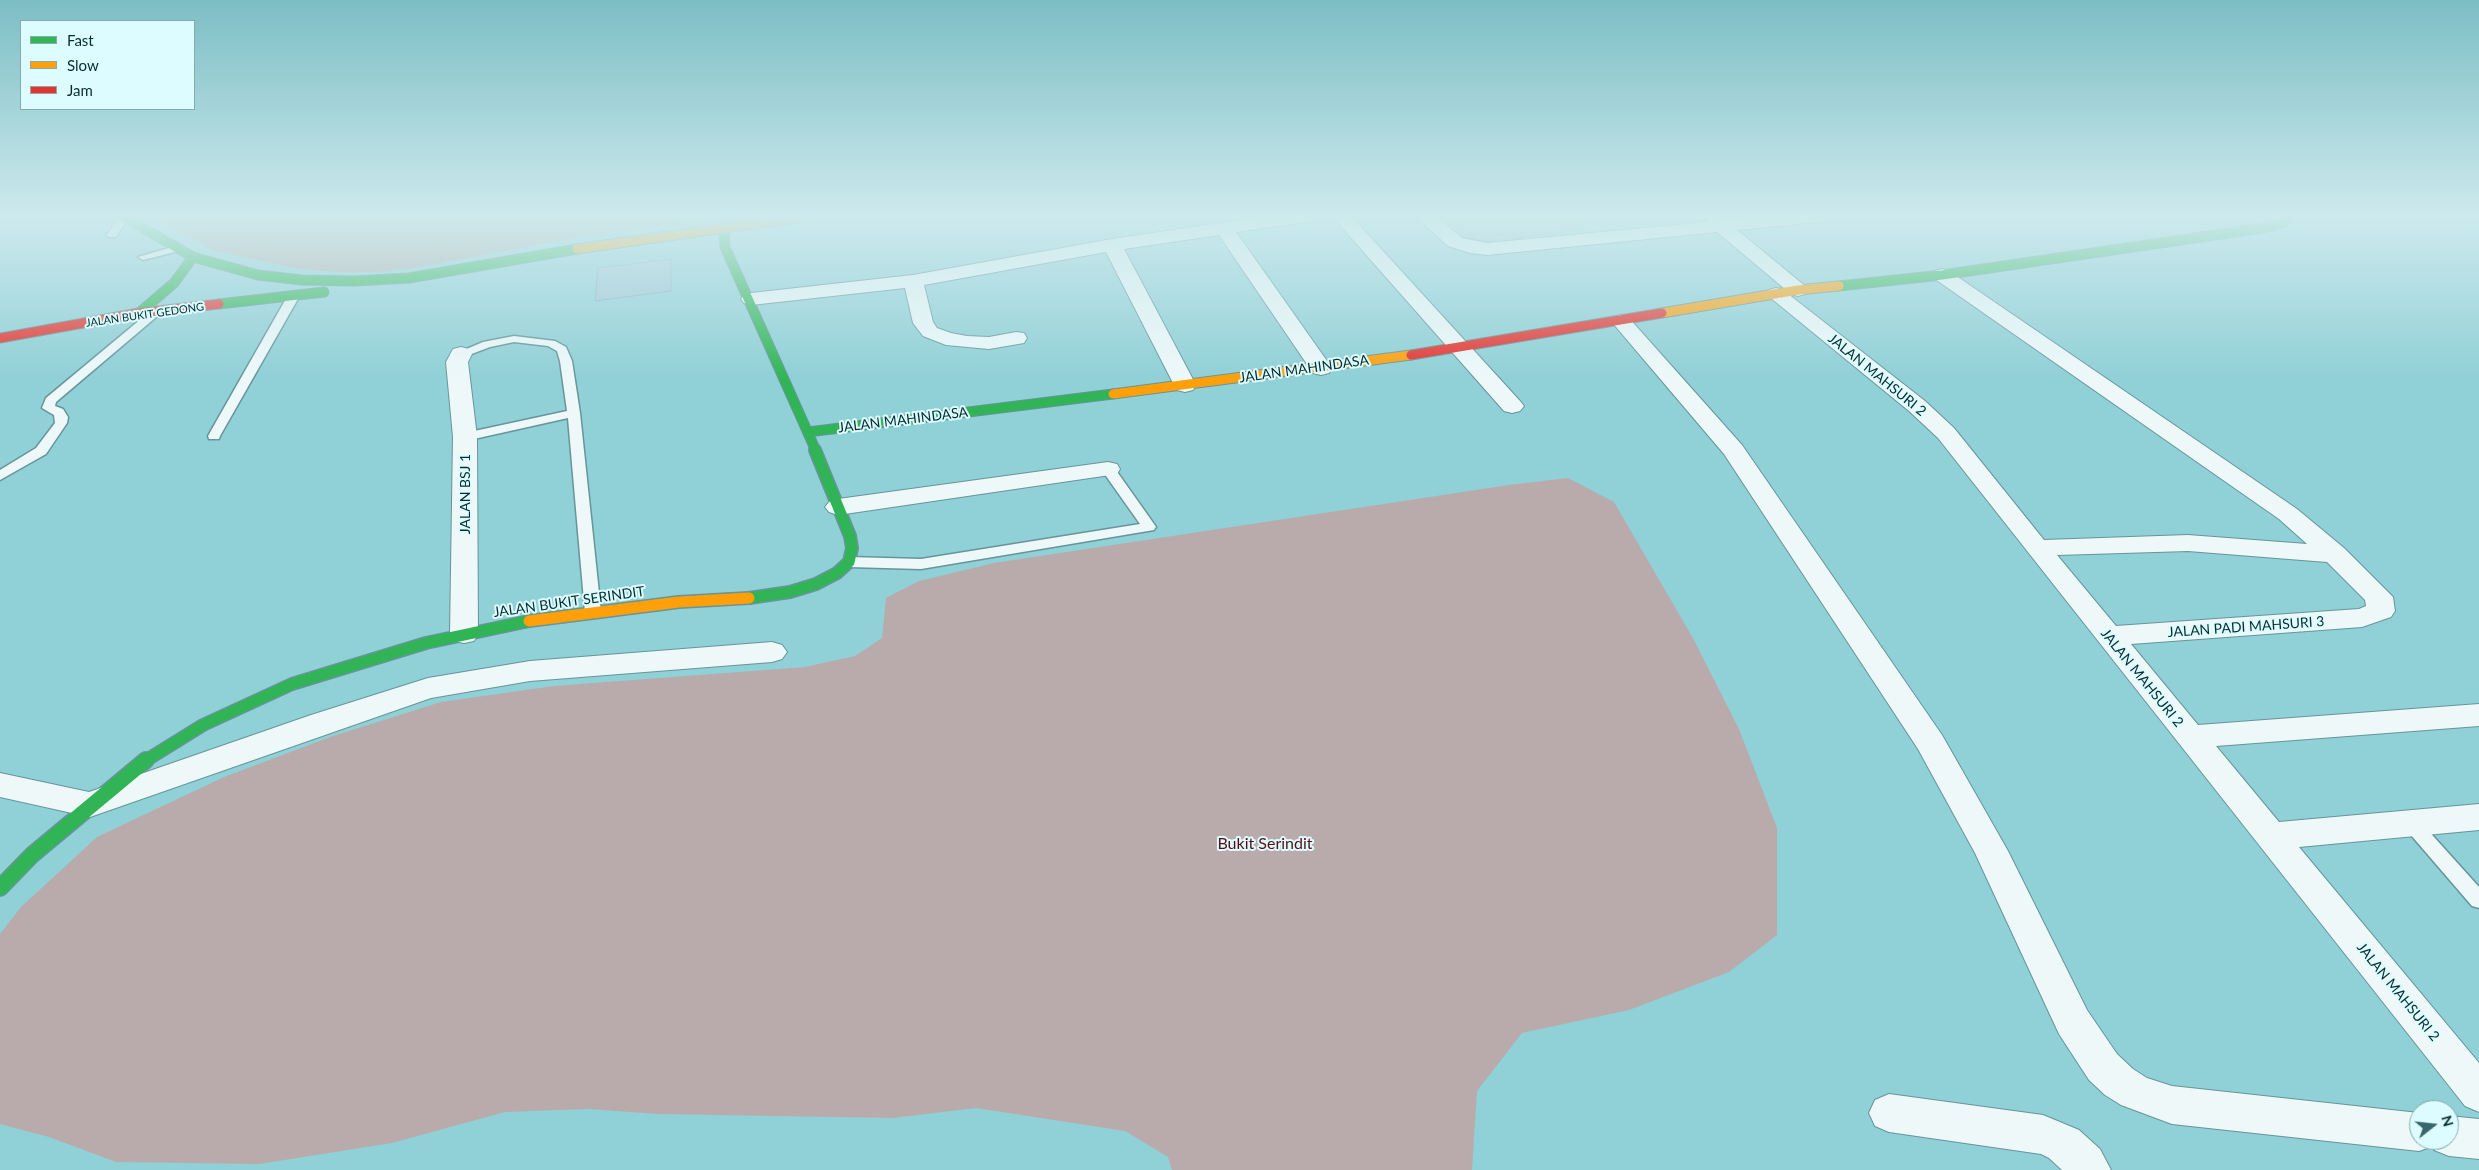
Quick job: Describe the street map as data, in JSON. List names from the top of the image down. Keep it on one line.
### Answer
{"streets":{"street":["JALAN BUKIT GEDONG","JALAN MAHINDASA","JALAN MAHSURI 2","JALAN BSJ 1","JALAN BUKIT SERINDIT","JALAN PADI MAHSURI 3"]},"crossings":[["JALAN MAHINDASA","JALAN MAHSURI 2"],["JALAN MAHSURI 2","JALAN PADI MAHSURI 3"],["JALAN BSJ 1","JALAN BUKIT SERINDIT"]],"parks":["Bukit Serindit"],"legend":["Fast","Slow","Jam"],"north":"right"}
